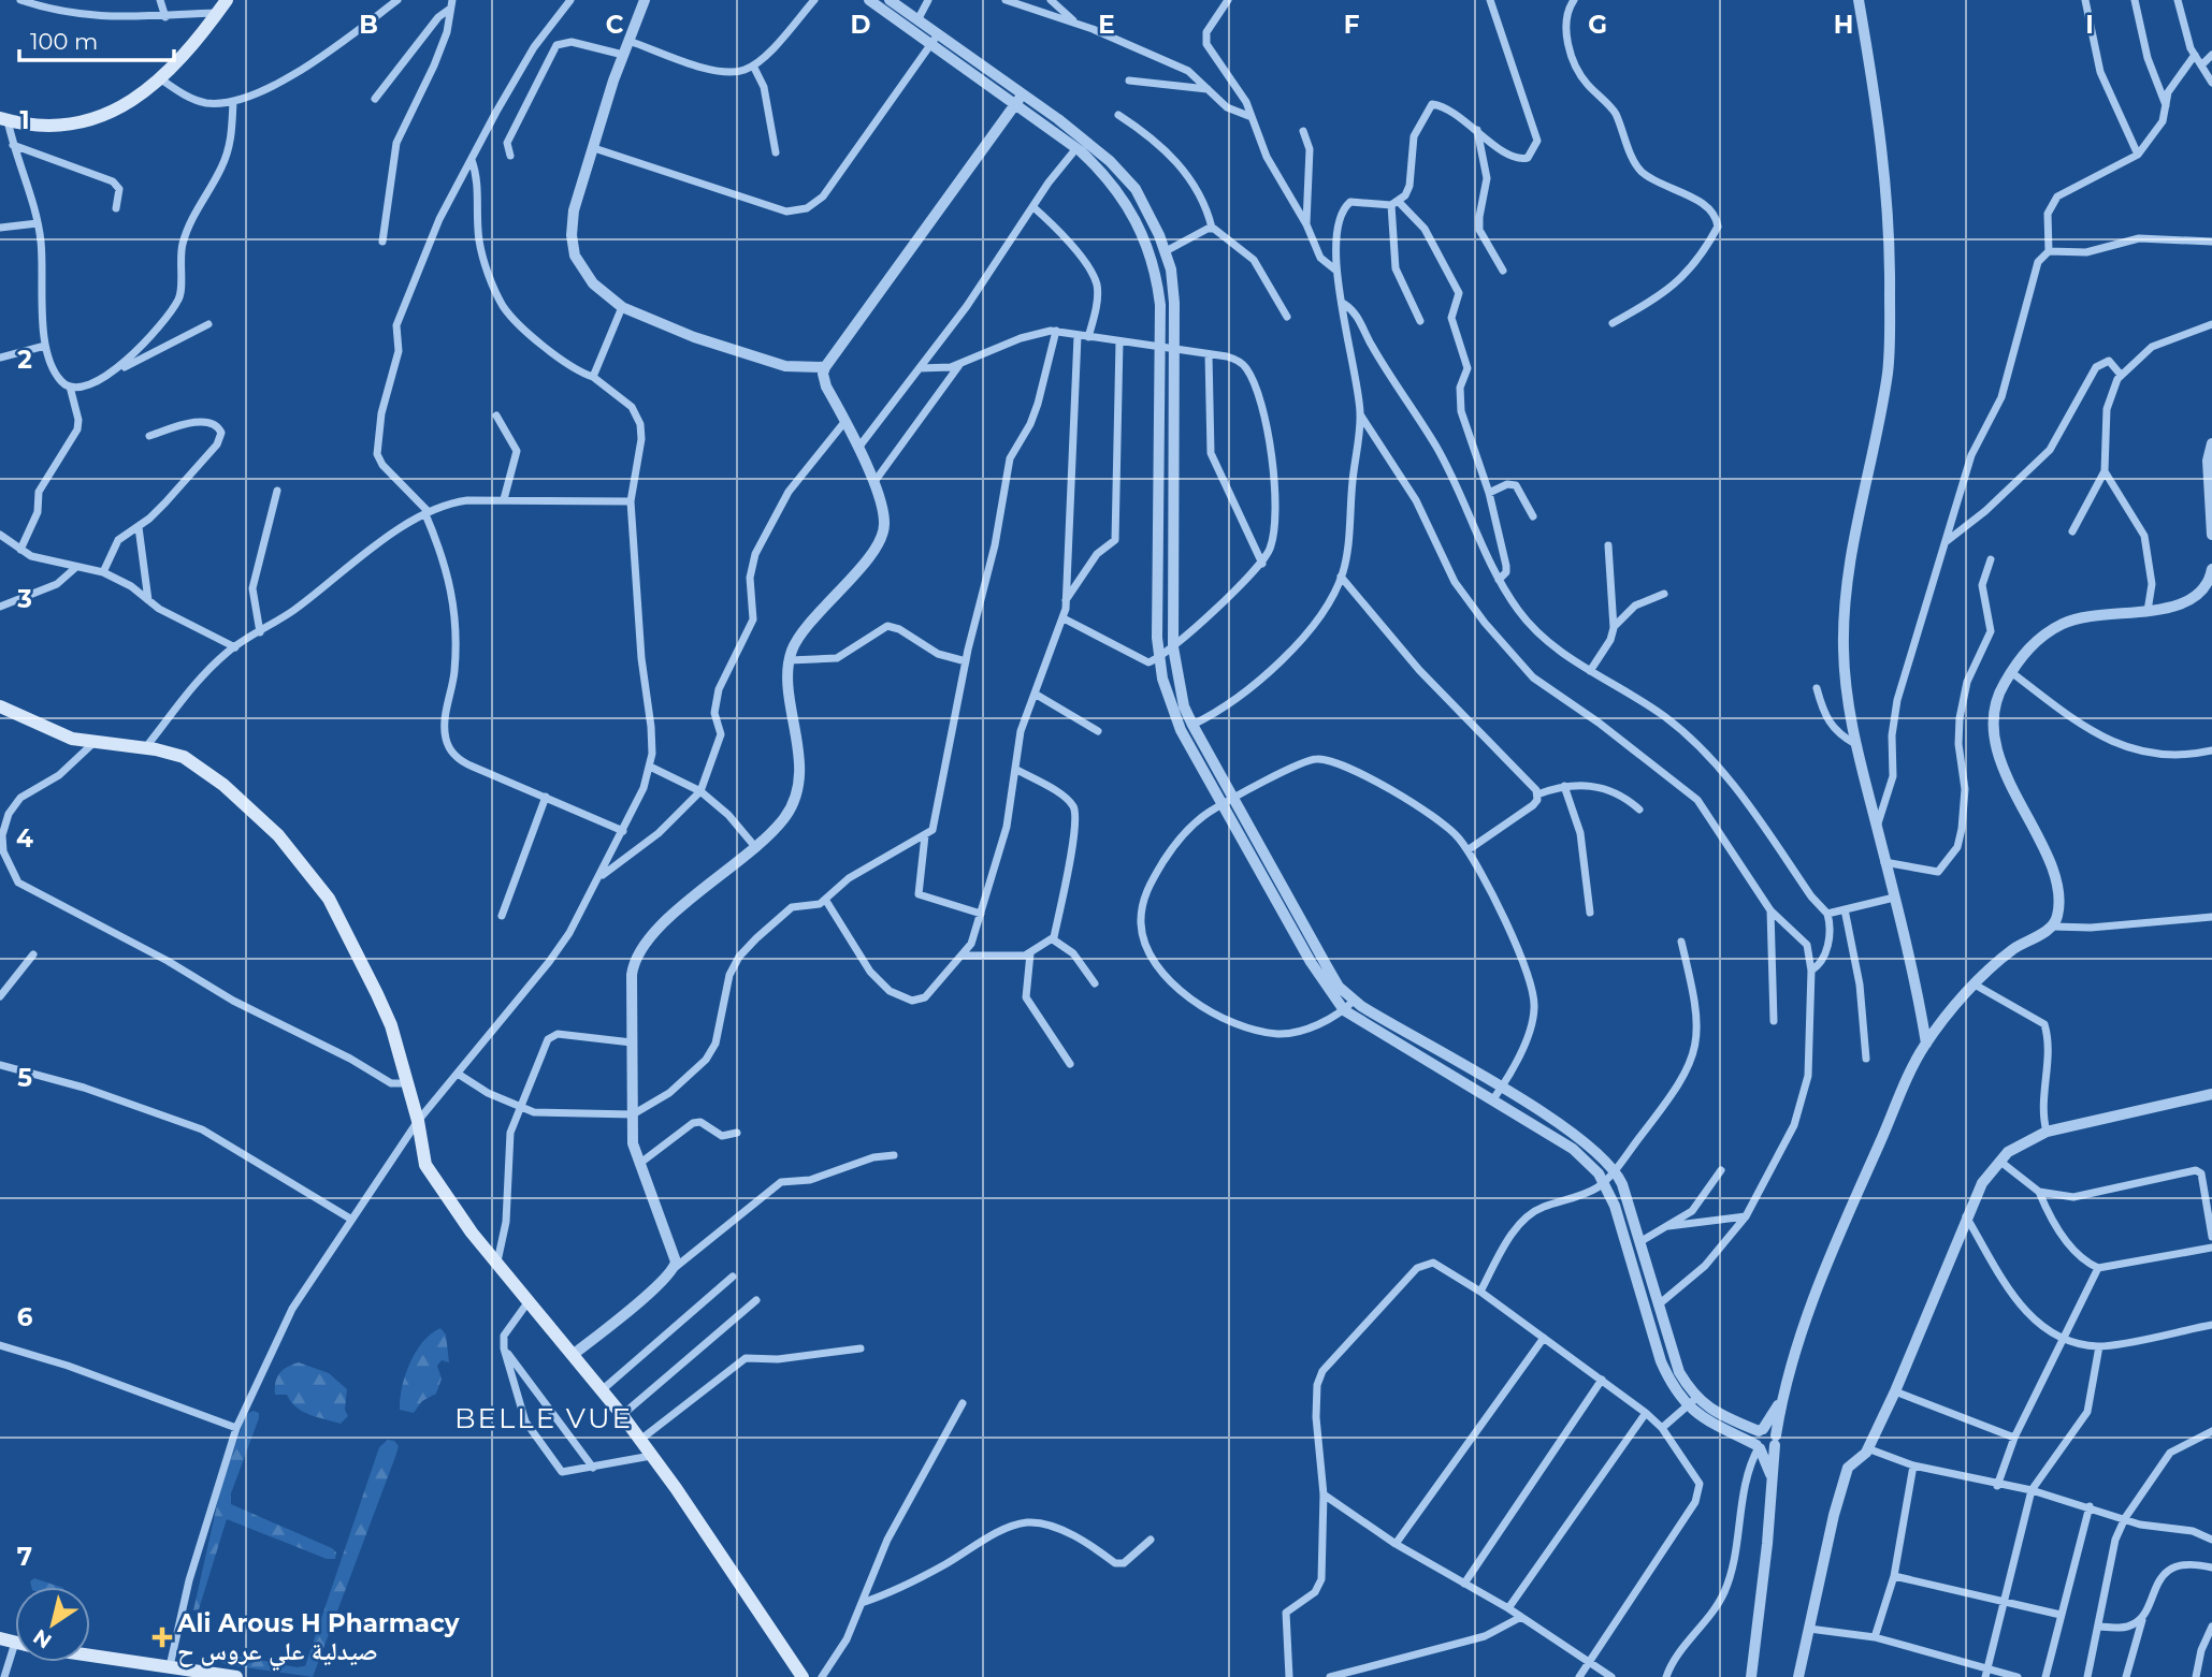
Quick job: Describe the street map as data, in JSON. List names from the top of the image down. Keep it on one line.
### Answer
{"districts":["BELLE VUE"],"places":{"health":["Ali Arous H Pharmacy صيدلية علي عروس ح"]},"scale_bar":"100 m","north":"bottom left","grid":{"columns":["B","C","D","E","F","G","H","I"],"rows":["1","2","3","4","5","6","7"]}}
